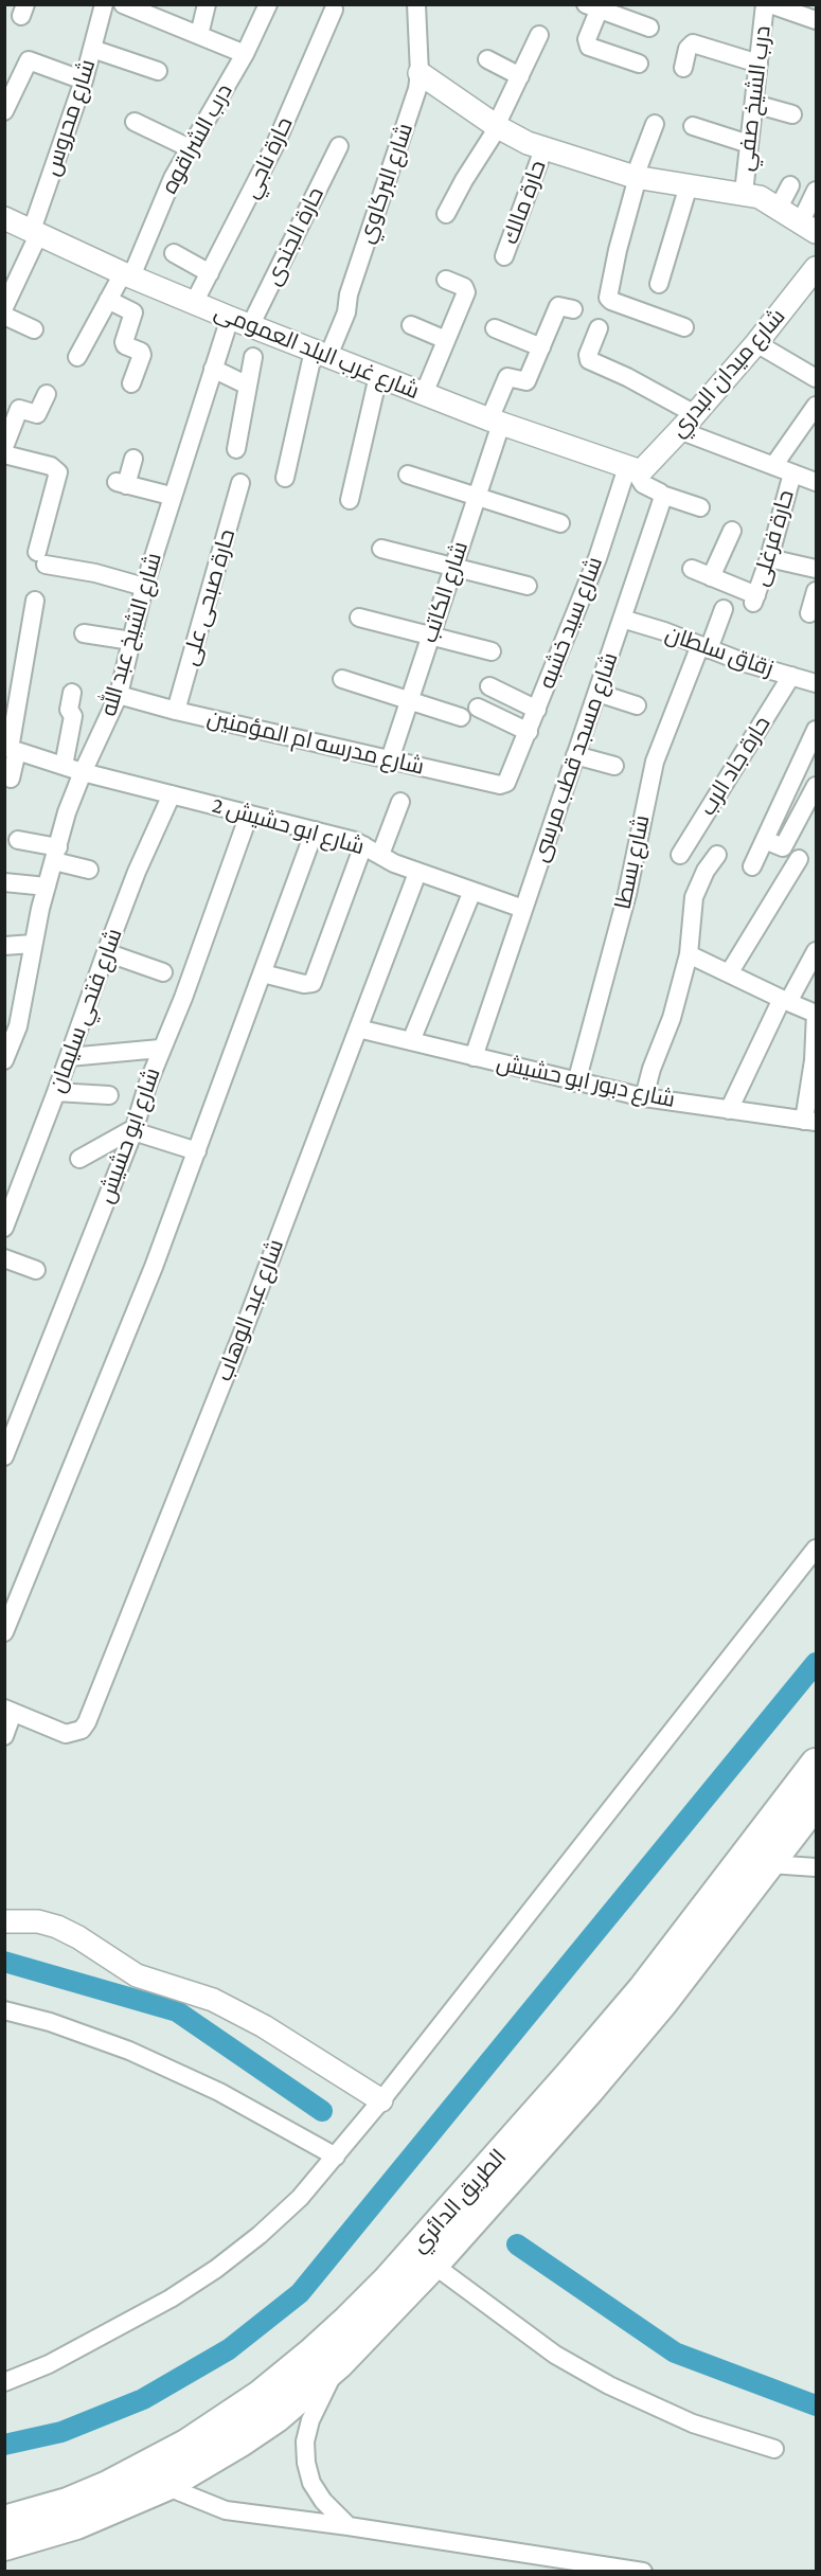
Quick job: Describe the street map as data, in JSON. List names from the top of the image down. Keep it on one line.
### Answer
{"streets":{"highway":["الطريق الدائري"],"street":["درب الشيخ صفي","شارع محروس","درب الشراقوه","حارة ناجي","شارع البركاوي","حارة مالك","حارة الجندى","شارع غرب البلد العمومى","شارع ميدان البدري","حارة فرغلى","شارع الكاتب","حارة صبحى على","شارع سيد خشبه","شارع الشيخ عبد الله","زقاق سلطان","شارع مدرسه ام المؤمنين","شارع مسجد قطب مرسى","حارة جاد الرب","شارع ابو حشيش 2","شارع بسطا","شارع فتحي سليمان","شارع دبور ابو حشيش","شارع ابو حشيش","شارع عبد الوهاب"]},"crossings":[["شارع محروس","شارع غرب البلد العمومى"],["درب الشراقوه","شارع غرب البلد العمومى"],["حارة ناجي","شارع غرب البلد العمومى"],["شارع البركاوي","شارع غرب البلد العمومى"],["حارة الجندى","شارع غرب البلد العمومى"],["حارة الجندى","شارع الشيخ عبد الله"],["شارع غرب البلد العمومى","شارع ميدان البدري"],["شارع غرب البلد العمومى","شارع الكاتب"],["شارع غرب البلد العمومى","شارع سيد خشبه"],["شارع غرب البلد العمومى","شارع الشيخ عبد الله"],["شارع ميدان البدري","شارع سيد خشبه"],["شارع الكاتب","شارع مدرسه ام المؤمنين"],["حارة صبحى على","شارع مدرسه ام المؤمنين"],["شارع سيد خشبه","شارع مدرسه ام المؤمنين"],["شارع الشيخ عبد الله","شارع مدرسه ام المؤمنين"],["شارع الشيخ عبد الله","شارع ابو حشيش 2"],["زقاق سلطان","شارع مسجد قطب مرسى"],["زقاق سلطان","حارة جاد الرب"],["زقاق سلطان","شارع بسطا"],["شارع مسجد قطب مرسى","شارع ابو حشيش 2"],["شارع مسجد قطب مرسى","شارع دبور ابو حشيش"],["شارع ابو حشيش 2","شارع فتحي سليمان"],["شارع ابو حشيش 2","شارع ابو حشيش"],["شارع ابو حشيش 2","شارع عبد الوهاب"],["شارع بسطا","شارع دبور ابو حشيش"],["شارع دبور ابو حشيش","شارع عبد الوهاب"]]}
